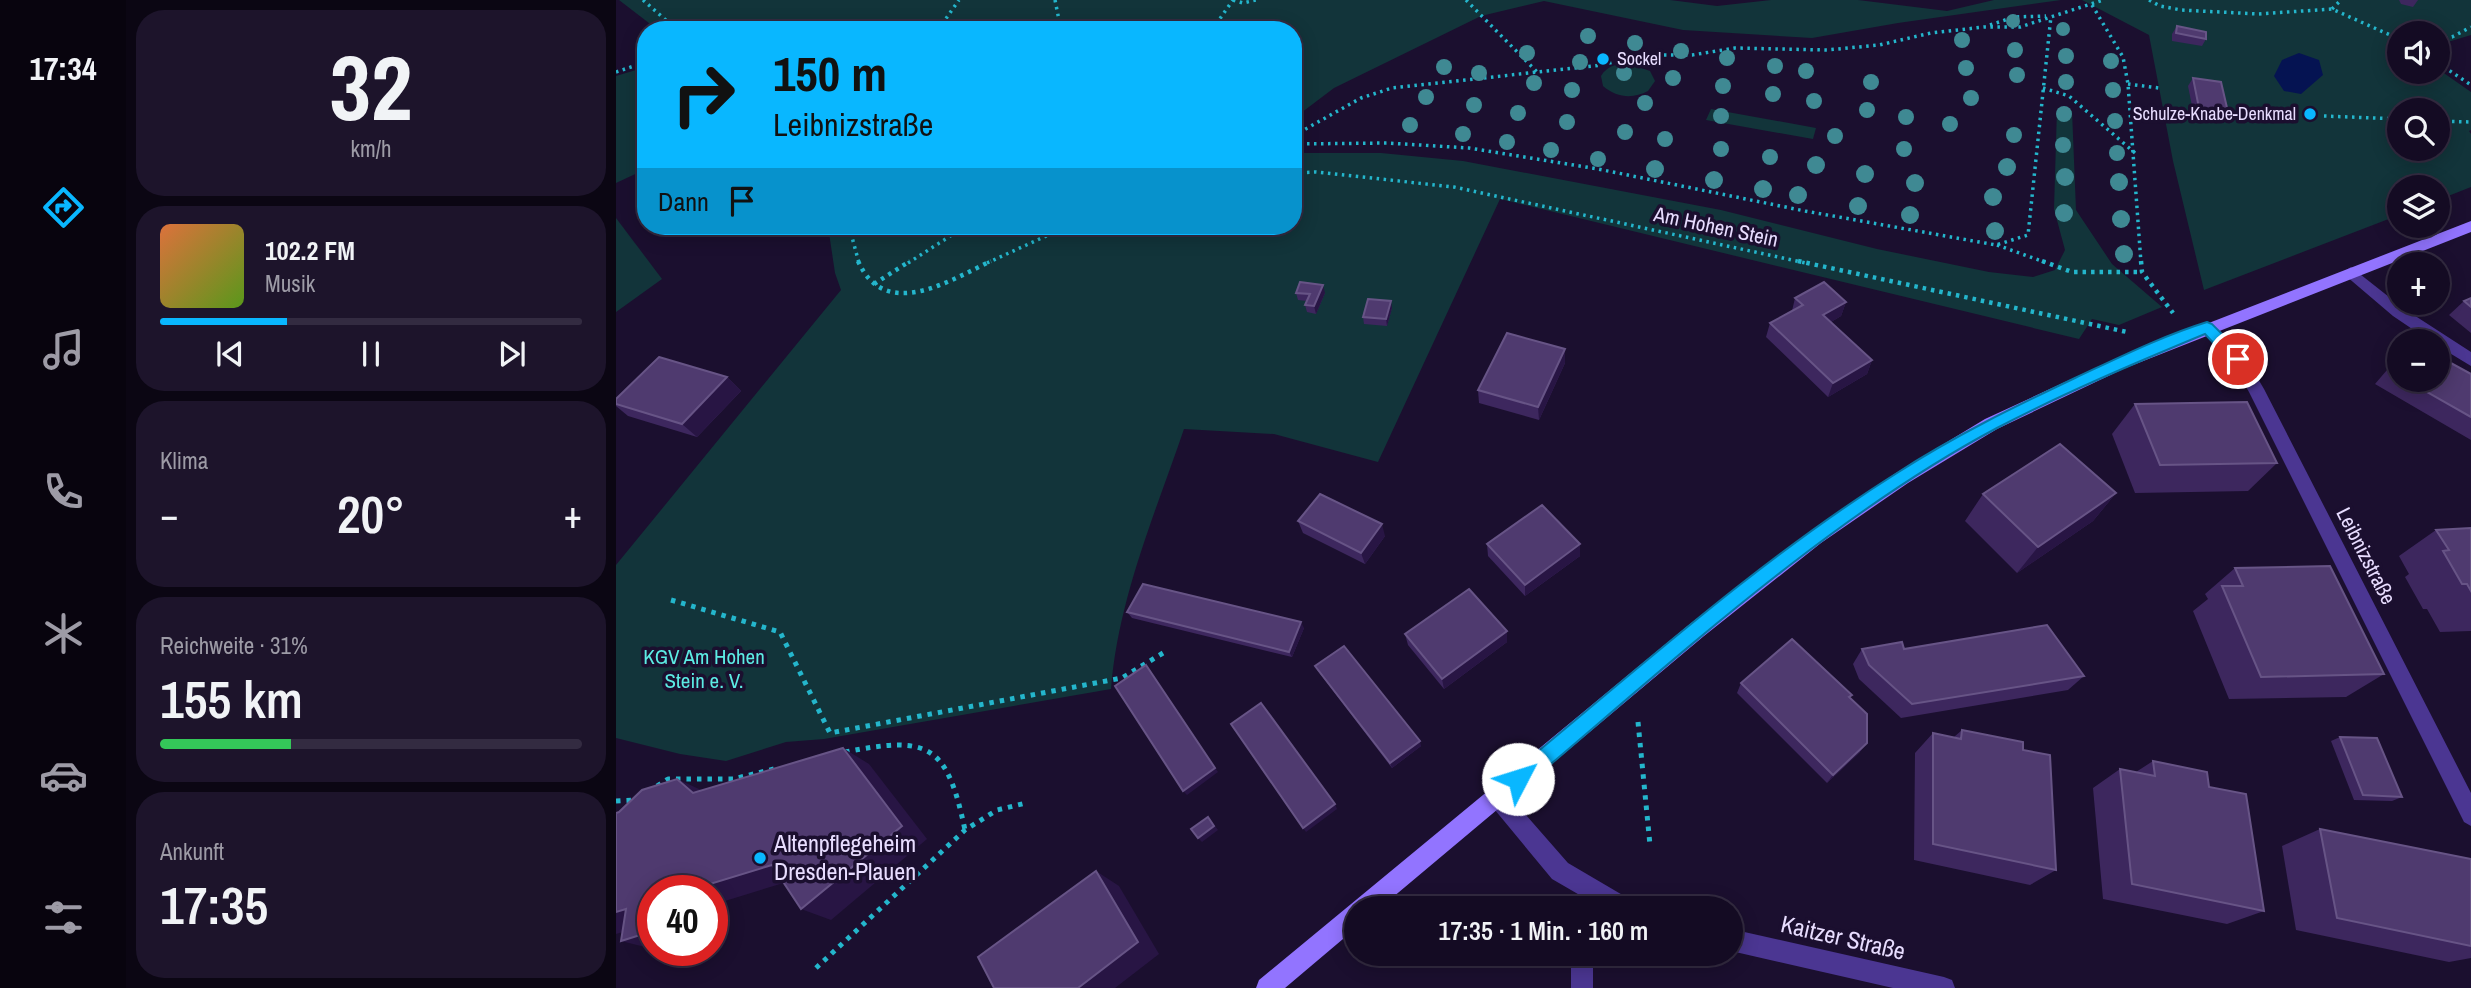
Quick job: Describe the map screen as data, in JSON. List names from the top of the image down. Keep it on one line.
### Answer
{"streets":{"street":["Leibnizstraße","Kaitzer Straße"],"path":["Am Hohen Stein"]},"parks":["KGV Am Hohen Stein e. V."],"places":["Sockel","Schulze-Knabe-Denkmal","Altenpflegeheim Dresden-Plauen"],"page":{"tabs":"17:34","tile":[["32","km/h"],"Klima",["Reichweite · 31%","155 km"],["Ankunft","17:35"]],"map_buttons":["+","−"],"turn":["150 m","Leibnizstraße"],"then":"Dann","song":["102.2 FM","Musik"],"heat":["−","20°","+"],"limit":"40","trip":"17:35 · 1 Min. · 160 m"}}
